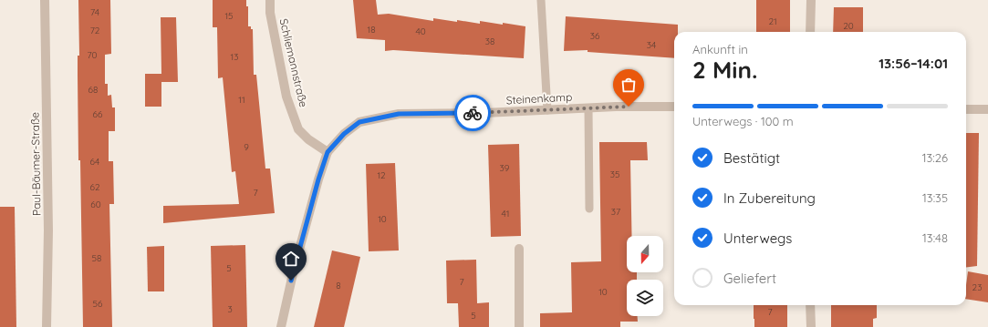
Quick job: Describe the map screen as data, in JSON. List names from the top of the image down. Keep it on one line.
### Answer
{"streets":{"street":["Schliemannstraße","Steinenkamp","Paul-Bäumer-Straße"]},"crossings":[["Schliemannstraße","Steinenkamp"]],"house_numbers":["74","15","21","20","18","72","40","36","38","34","70","13","68","11","66","9","64","39","35","12","62","7","60","37","41","10","58","5","7","8","23","10","56","3","7","5"],"north":"bottom","page":{"heading":["2 Min.","Ankunft in","13:56–14:01"],"bar":"Unterwegs · 100 m","list":[["Bestätigt","13:26"],["In Zubereitung","13:35"],["Unterwegs","13:48"],"Geliefert"]}}
